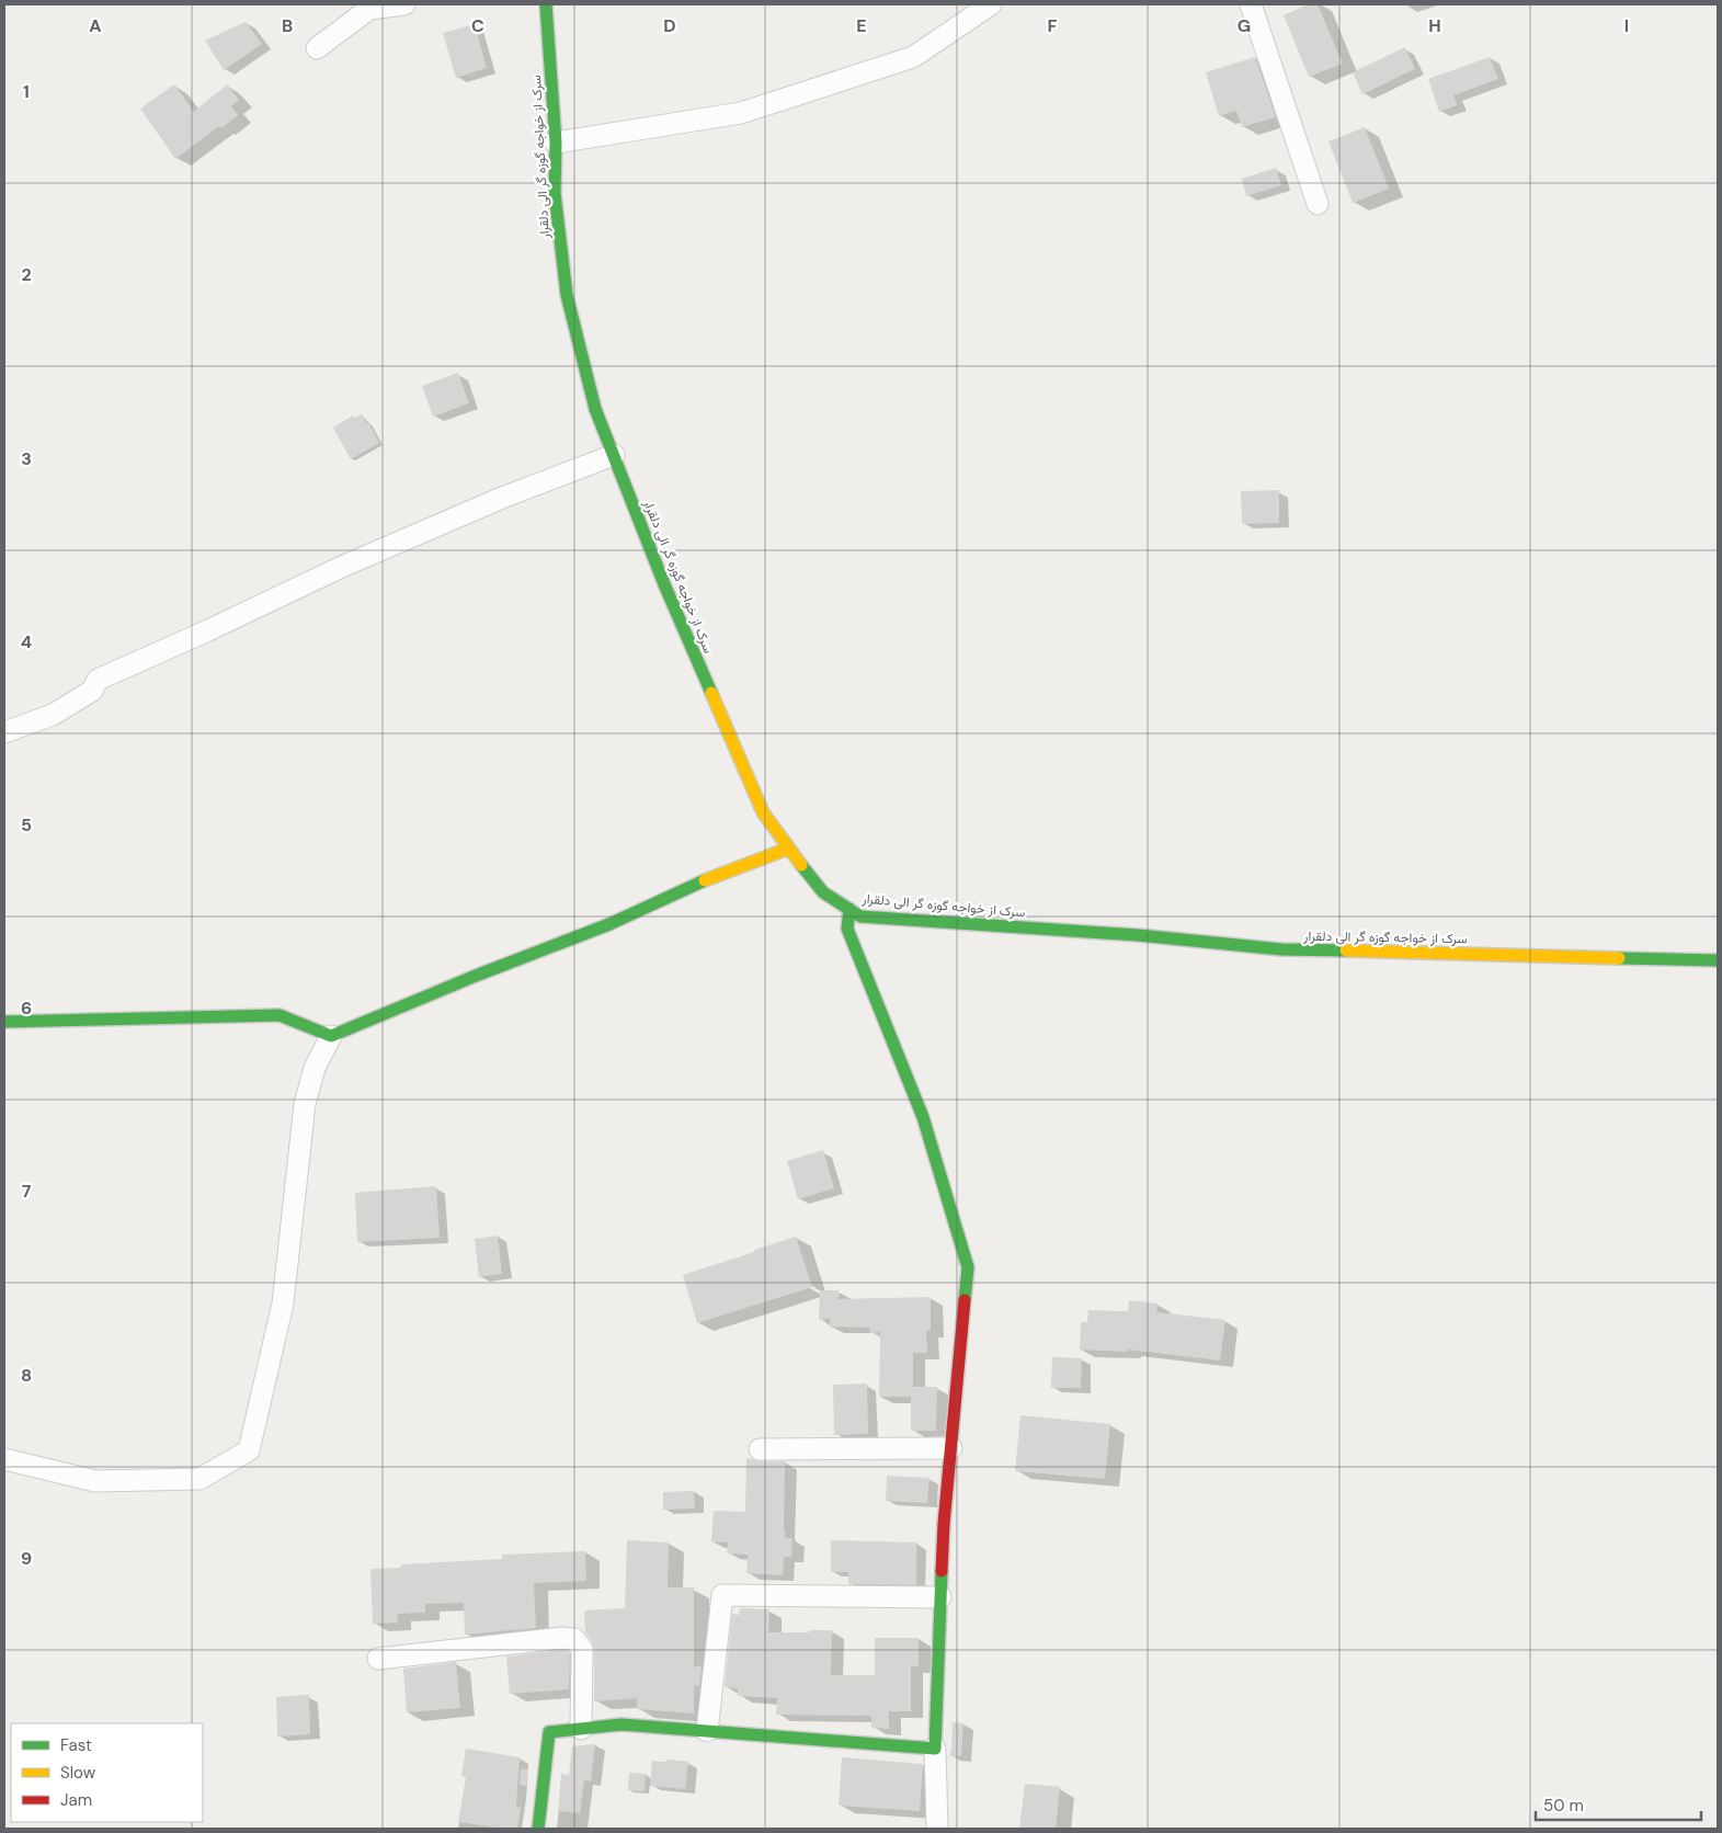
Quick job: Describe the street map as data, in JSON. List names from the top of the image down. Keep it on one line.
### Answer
{"streets":{"street":["سرک از خواجه گوزه گر الی دلقرار"]},"legend":["Fast","Slow","Jam"],"scale_bar":"50 m","grid":{"columns":["A","B","C","D","E","F","G","H","I"],"rows":["1","2","3","4","5","6","7","8","9"]}}
